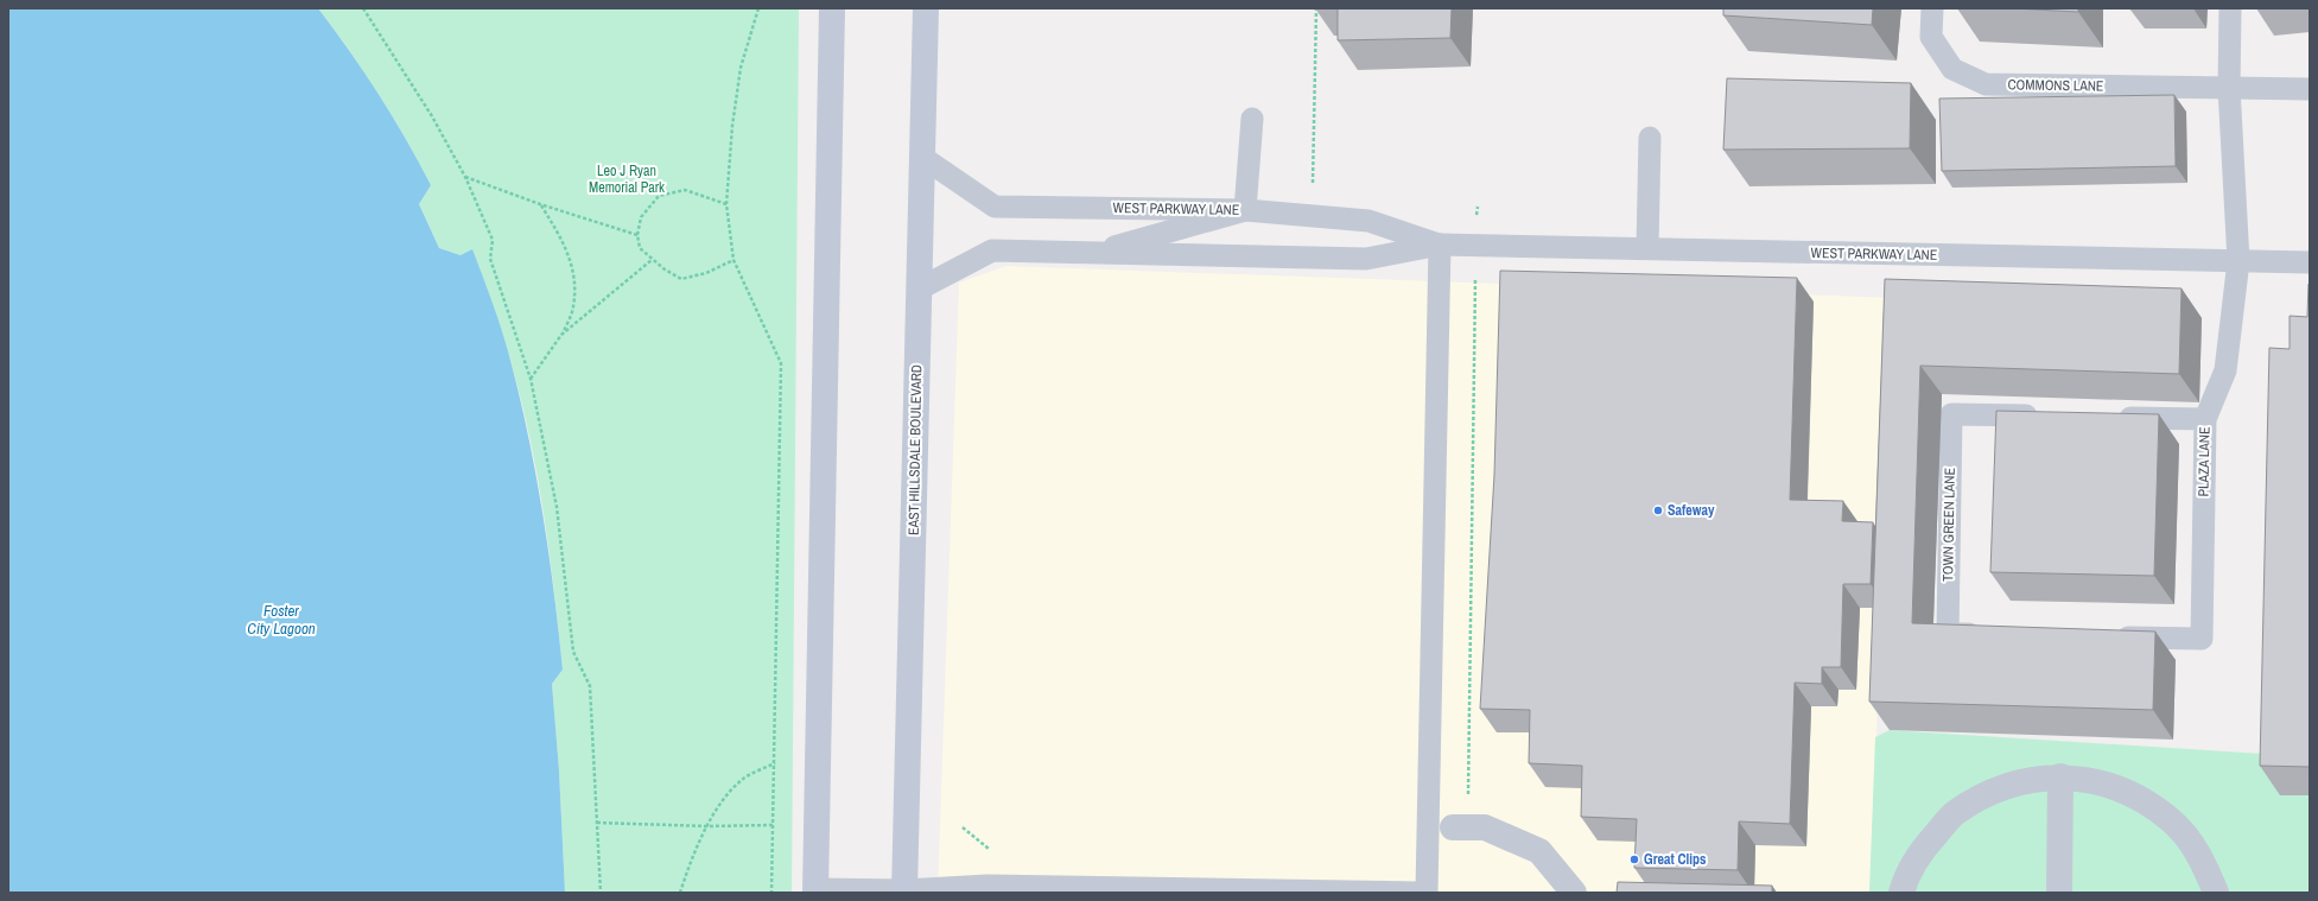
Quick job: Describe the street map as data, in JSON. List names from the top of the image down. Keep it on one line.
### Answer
{"streets":{"main road":["EAST HILLSDALE BOULEVARD"],"lane":["COMMONS LANE","WEST PARKWAY LANE","PLAZA LANE","TOWN GREEN LANE"]},"crossings":[["WEST PARKWAY LANE","EAST HILLSDALE BOULEVARD"],["WEST PARKWAY LANE","PLAZA LANE"]],"water":["Foster City Lagoon"],"parks":["Leo J Ryan Memorial Park"],"places":["Safeway","Great Clips"]}
